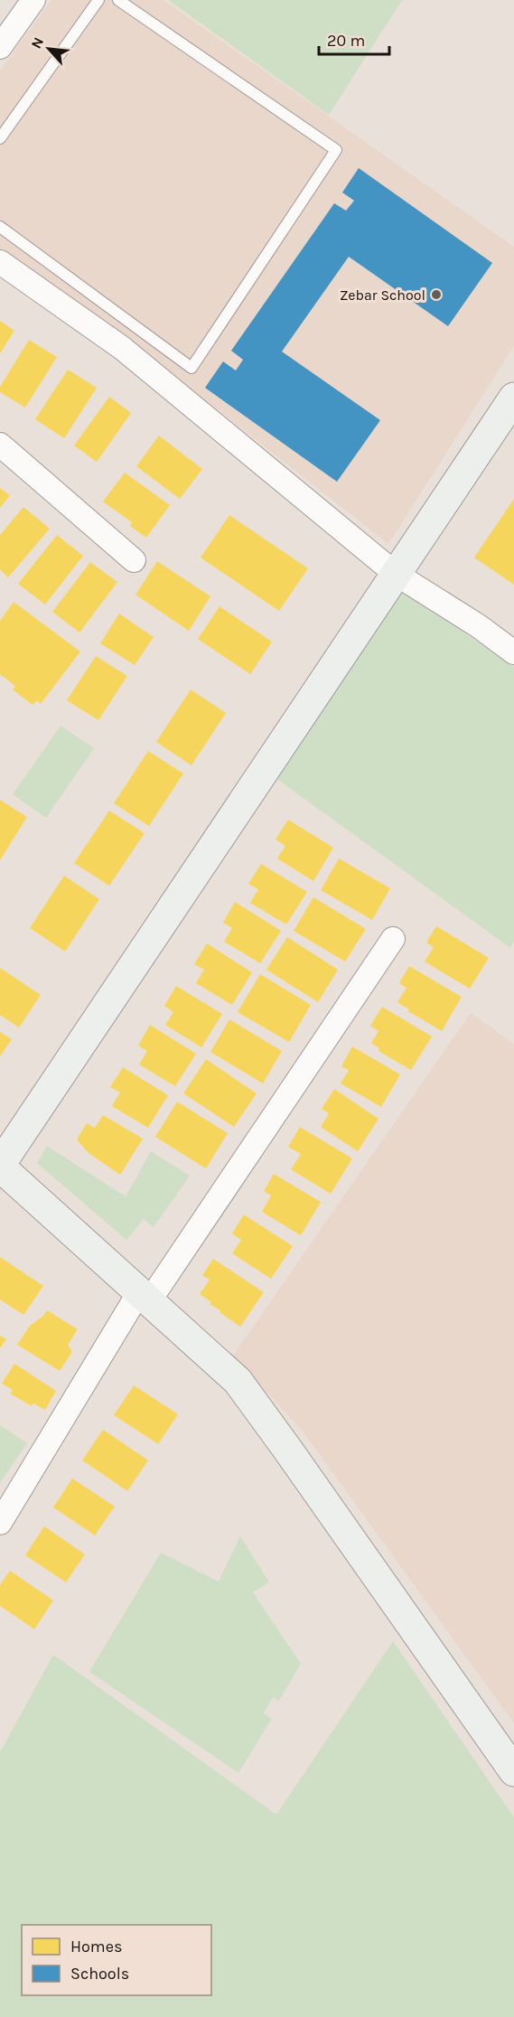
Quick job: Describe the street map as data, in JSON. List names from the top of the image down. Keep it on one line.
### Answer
{"places":["Zebar School"],"legend":["Homes","Schools"],"scale_bar":"20 m","north":"top left"}
